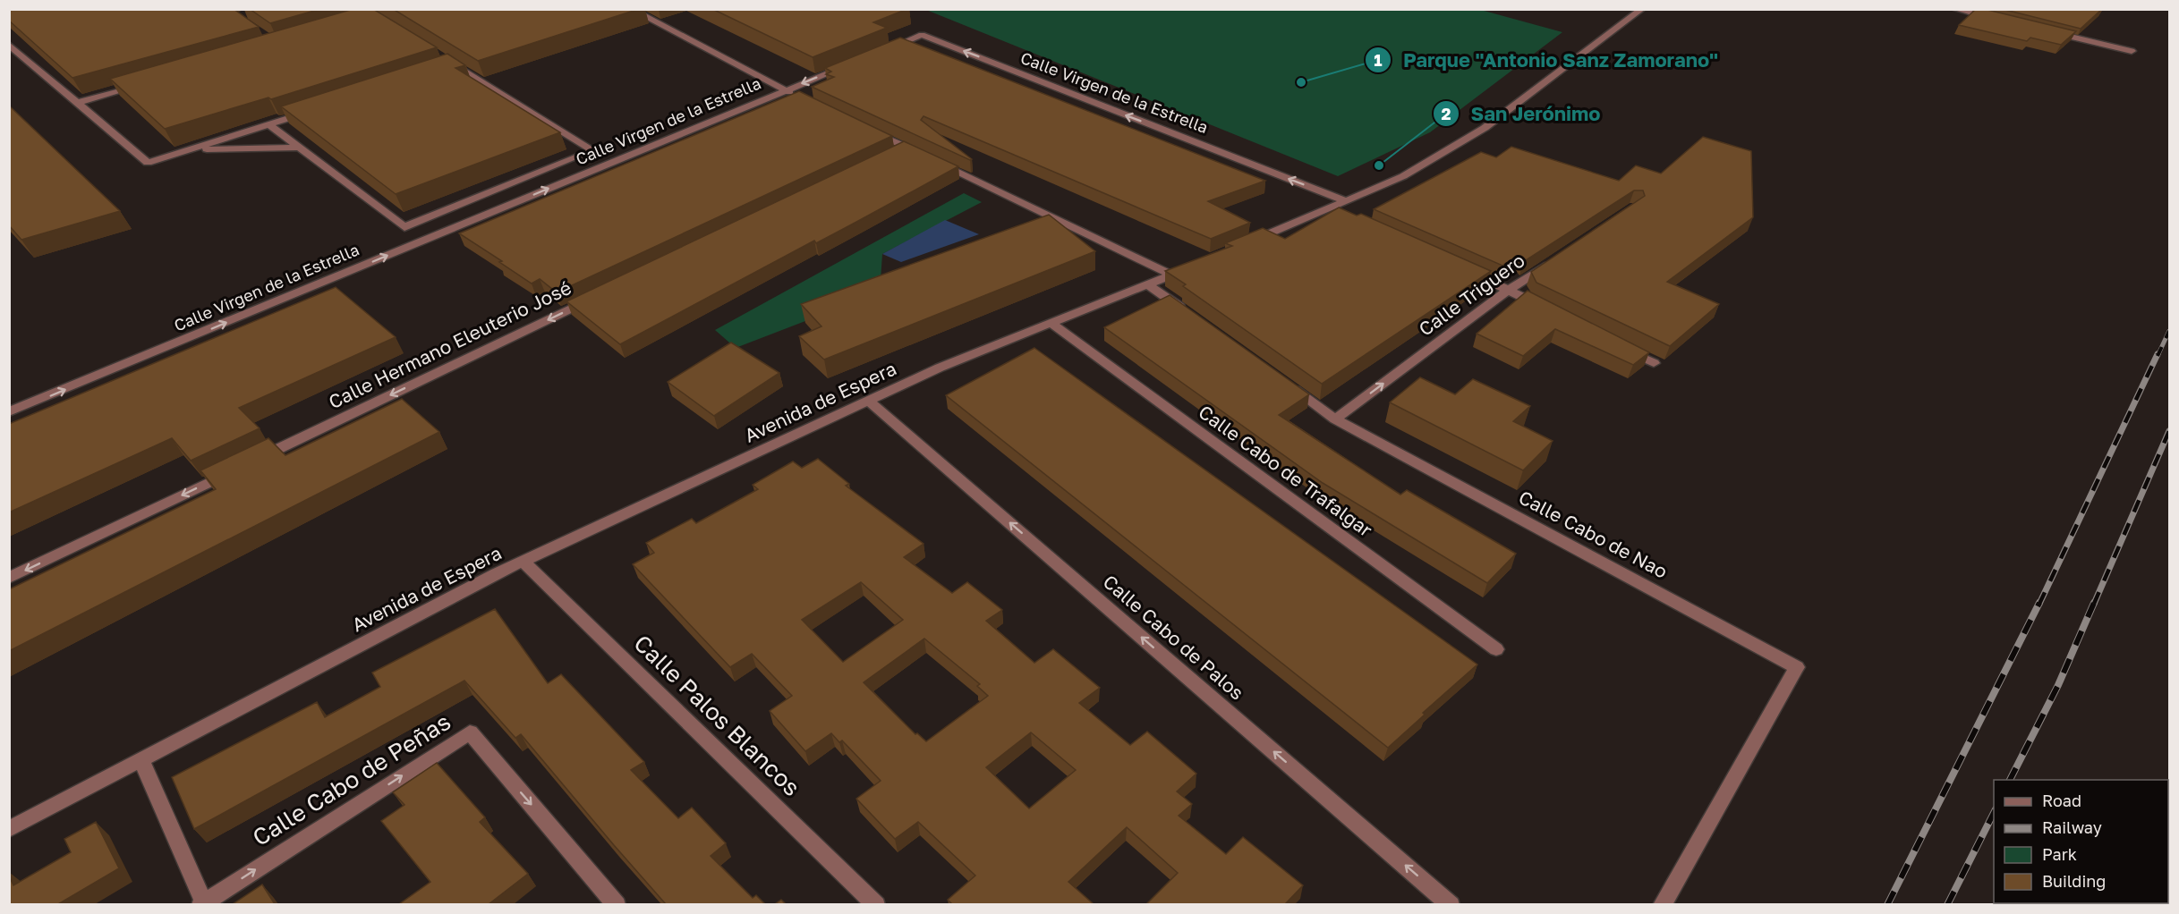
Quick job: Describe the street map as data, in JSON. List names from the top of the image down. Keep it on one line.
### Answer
{"streets":{"street":["Calle Virgen de la Estrella","Calle Triguero","Calle Hermano Eleuterio José","Avenida de Espera","Calle Cabo de Trafalgar","Calle Cabo de Nao","Calle Cabo de Palos","Calle Palos Blancos","Calle Cabo de Peñas"]},"crossings":[["Calle Triguero","Calle Cabo de Nao"],["Avenida de Espera","Calle Cabo de Trafalgar"],["Avenida de Espera","Calle Cabo de Palos"],["Avenida de Espera","Calle Palos Blancos"],["Avenida de Espera","Calle Cabo de Peñas"]],"one_way":["Calle Triguero","Calle Hermano Eleuterio José","Calle Cabo de Palos"],"places":["Parque \"Antonio Sanz Zamorano\"","San Jerónimo"],"legend":["Road","Railway","Park","Building"]}
